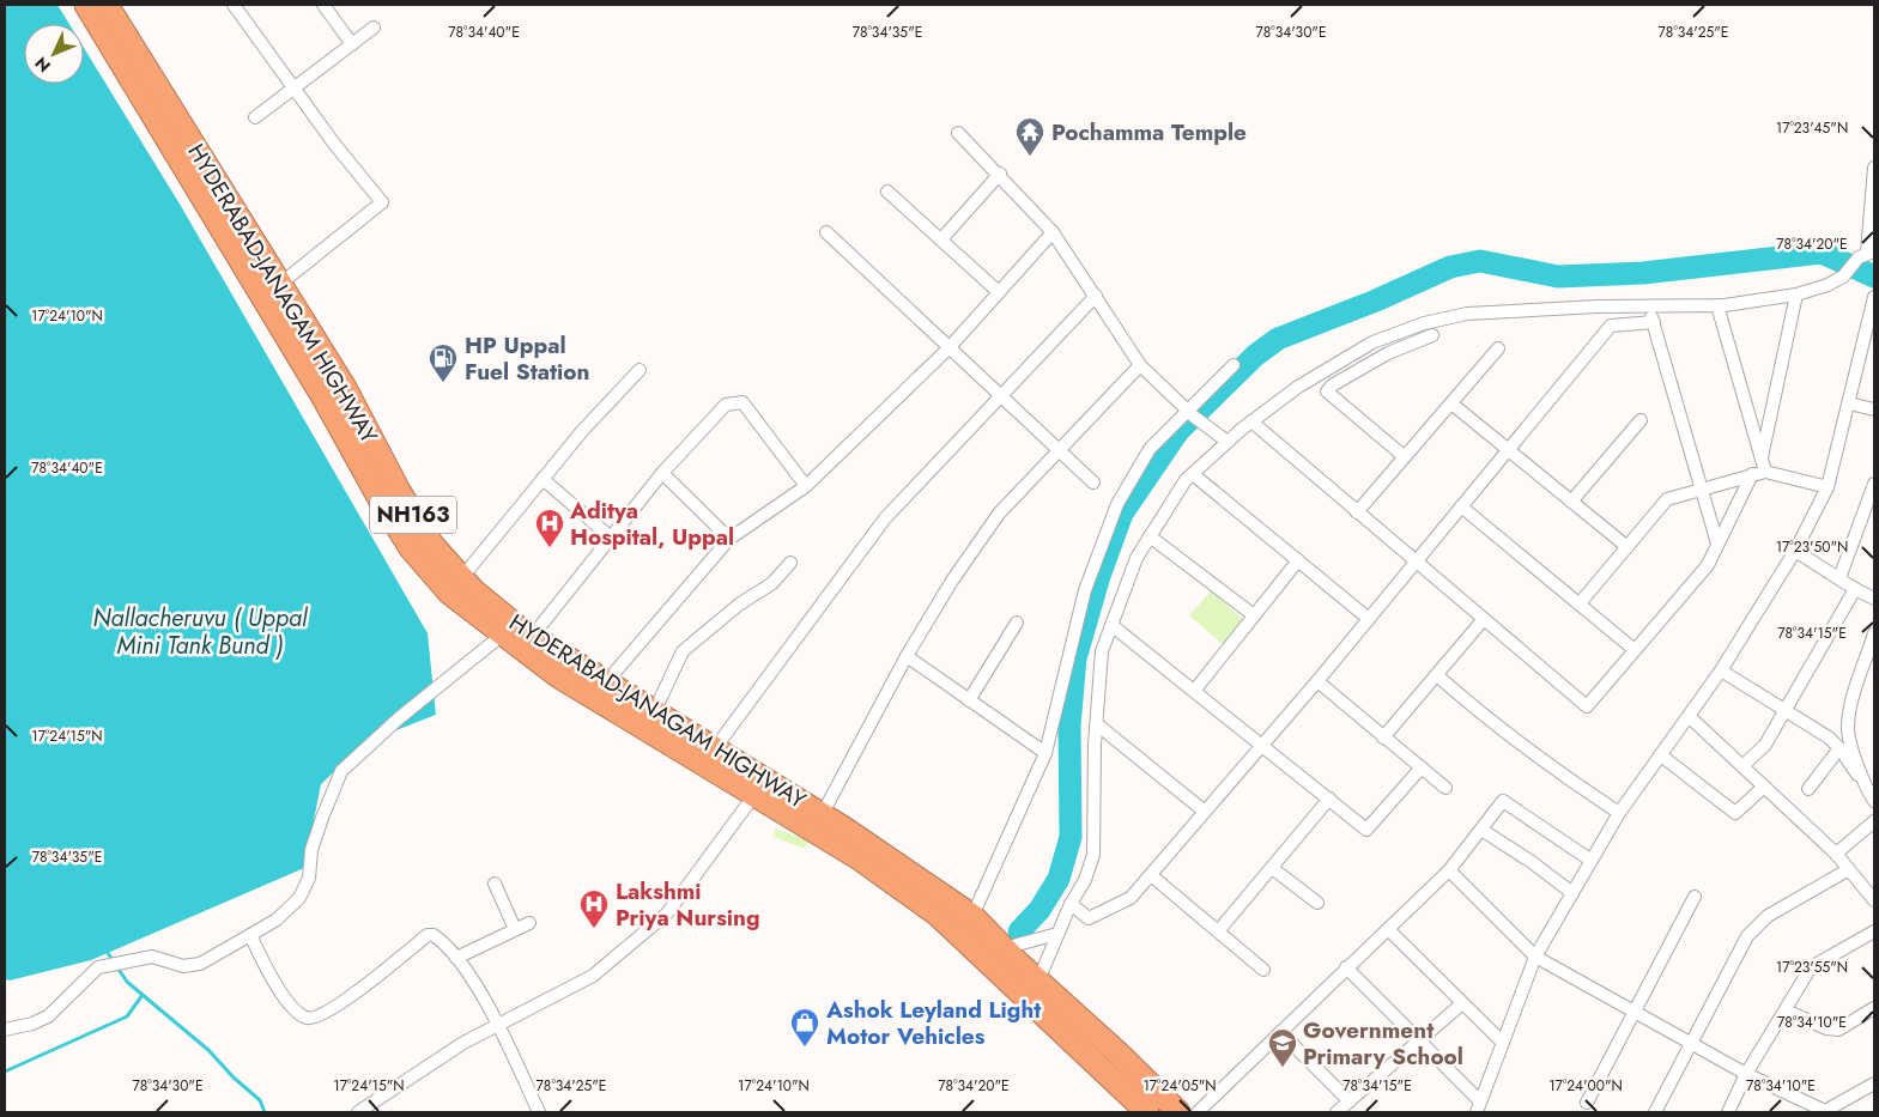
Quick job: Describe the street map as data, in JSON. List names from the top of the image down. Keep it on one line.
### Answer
{"streets":{"highway":["HYDERABAD-JANAGAM HIGHWAY","NH163"]},"water":["Nallacheruvu ( Uppal Mini Tank Bund )"],"places":{"temple":["Pochamma Temple"],"fuel station":["HP Uppal Fuel Station"],"hospital":["Aditya Hospital, Uppal","Lakshmi Priya Nursing"],"shop":["Ashok Leyland Light Motor Vehicles"],"school or university":["Government Primary School"]},"north":"bottom left","coordinates":["78°34'40\"E","78°34'35\"E","78°34'30\"E","78°34'25\"E","17°23'45\"N","78°34'20\"E","17°24'10\"N","17°23'50\"N","78°34'15\"E","17°24'15\"N","17°23'55\"N","78°34'10\"E","17°24'05\"N","17°24'00\"N"]}
